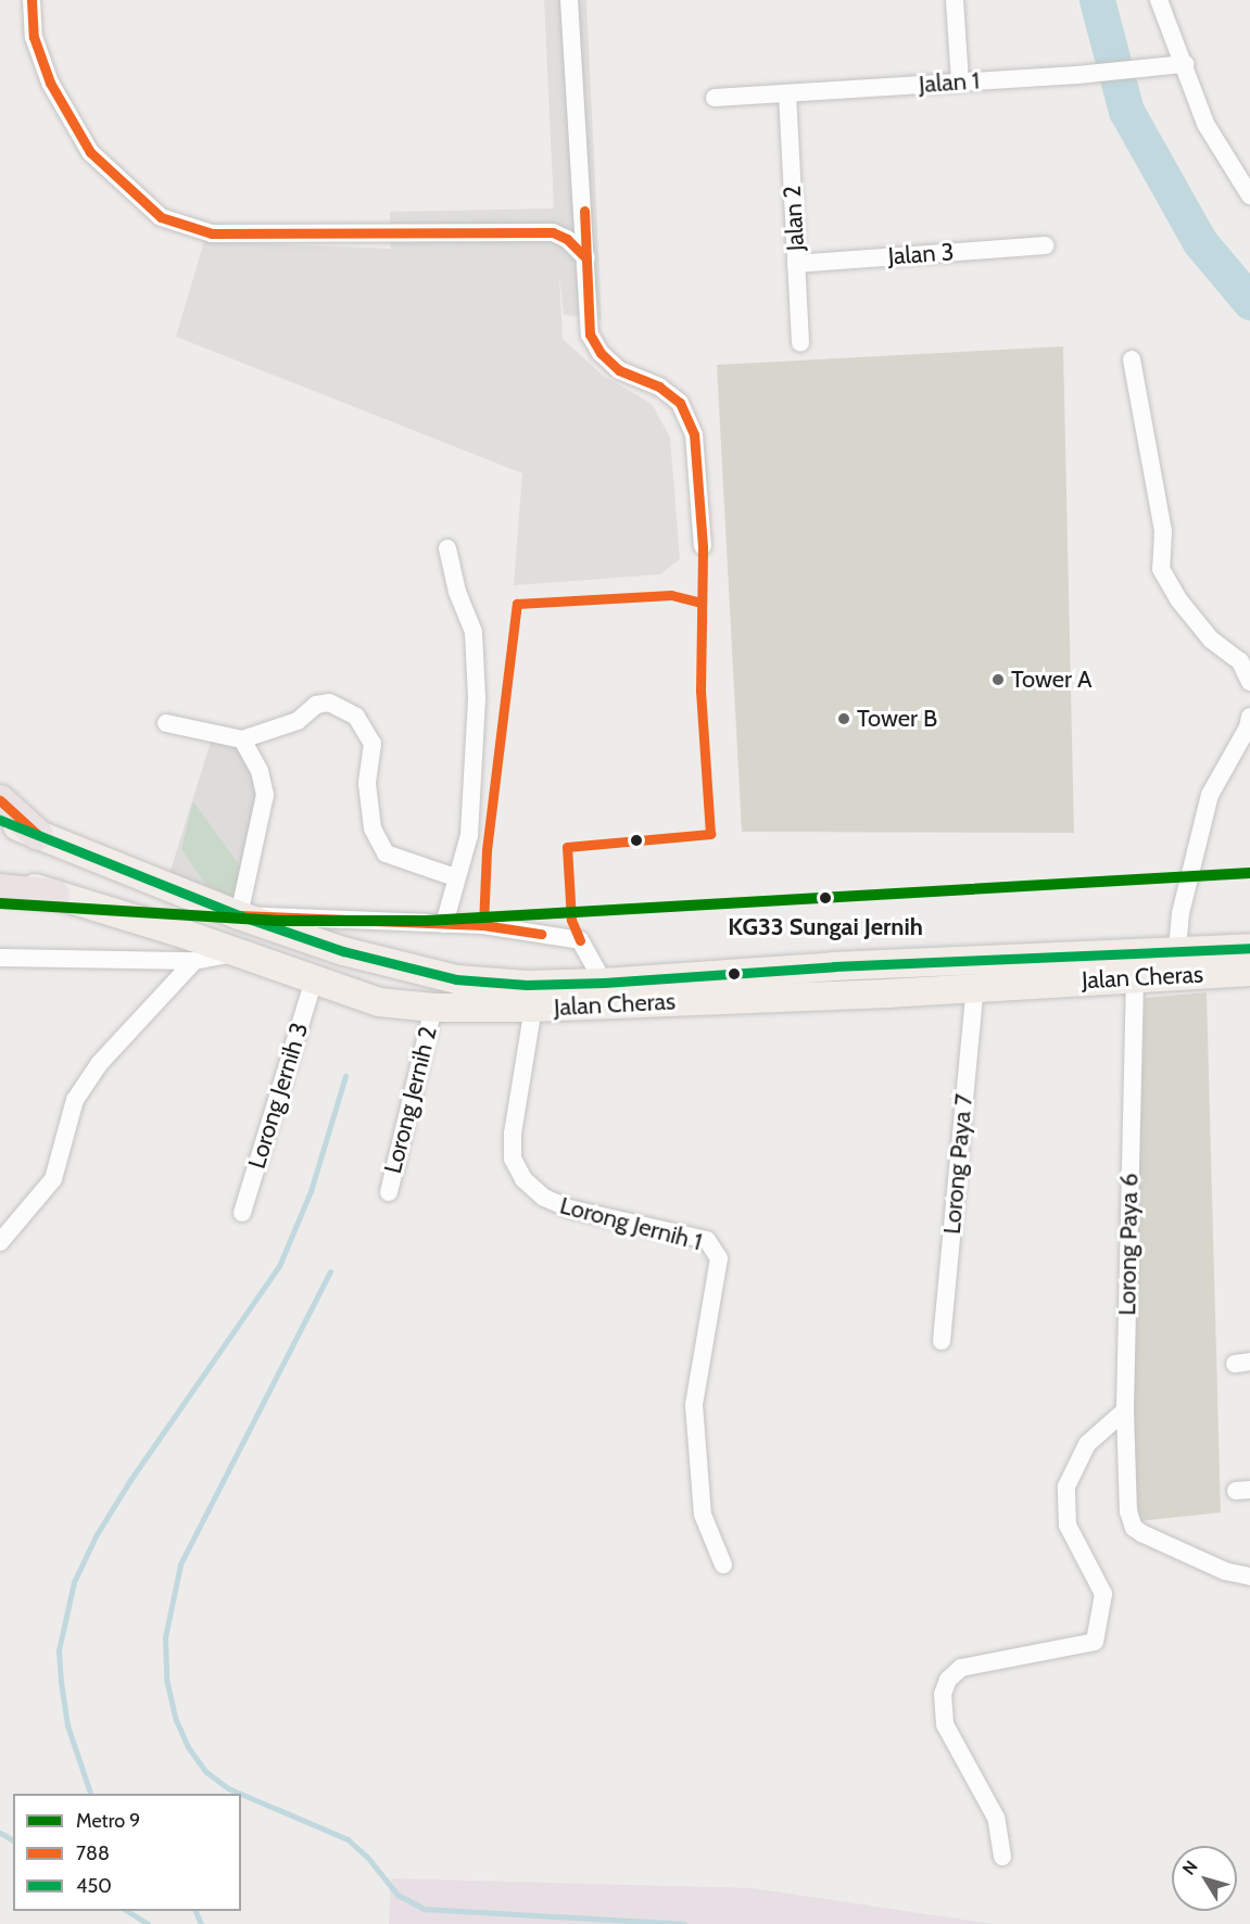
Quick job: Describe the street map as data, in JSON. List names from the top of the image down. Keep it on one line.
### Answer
{"streets":{"main road":["Jalan Cheras"],"street":["Jalan 1","Jalan 2","Jalan 3","Lorong Jernih 3","Lorong Jernih 2","Lorong Paya 7","Lorong Jernih 1","Lorong Paya 6"]},"crossings":[["Jalan 1","Jalan 2"],["Jalan 2","Jalan 3"],["Jalan Cheras","Lorong Jernih 3"],["Jalan Cheras","Lorong Jernih 2"],["Jalan Cheras","Lorong Paya 7"],["Jalan Cheras","Lorong Jernih 1"],["Jalan Cheras","Lorong Paya 6"]],"places":["Tower A","Tower B","KG33 Sungai Jernih"],"lines":["transit line 788","transit line 450","metro line 9"],"legend":["Metro 9","788","450"],"north":"top left"}
